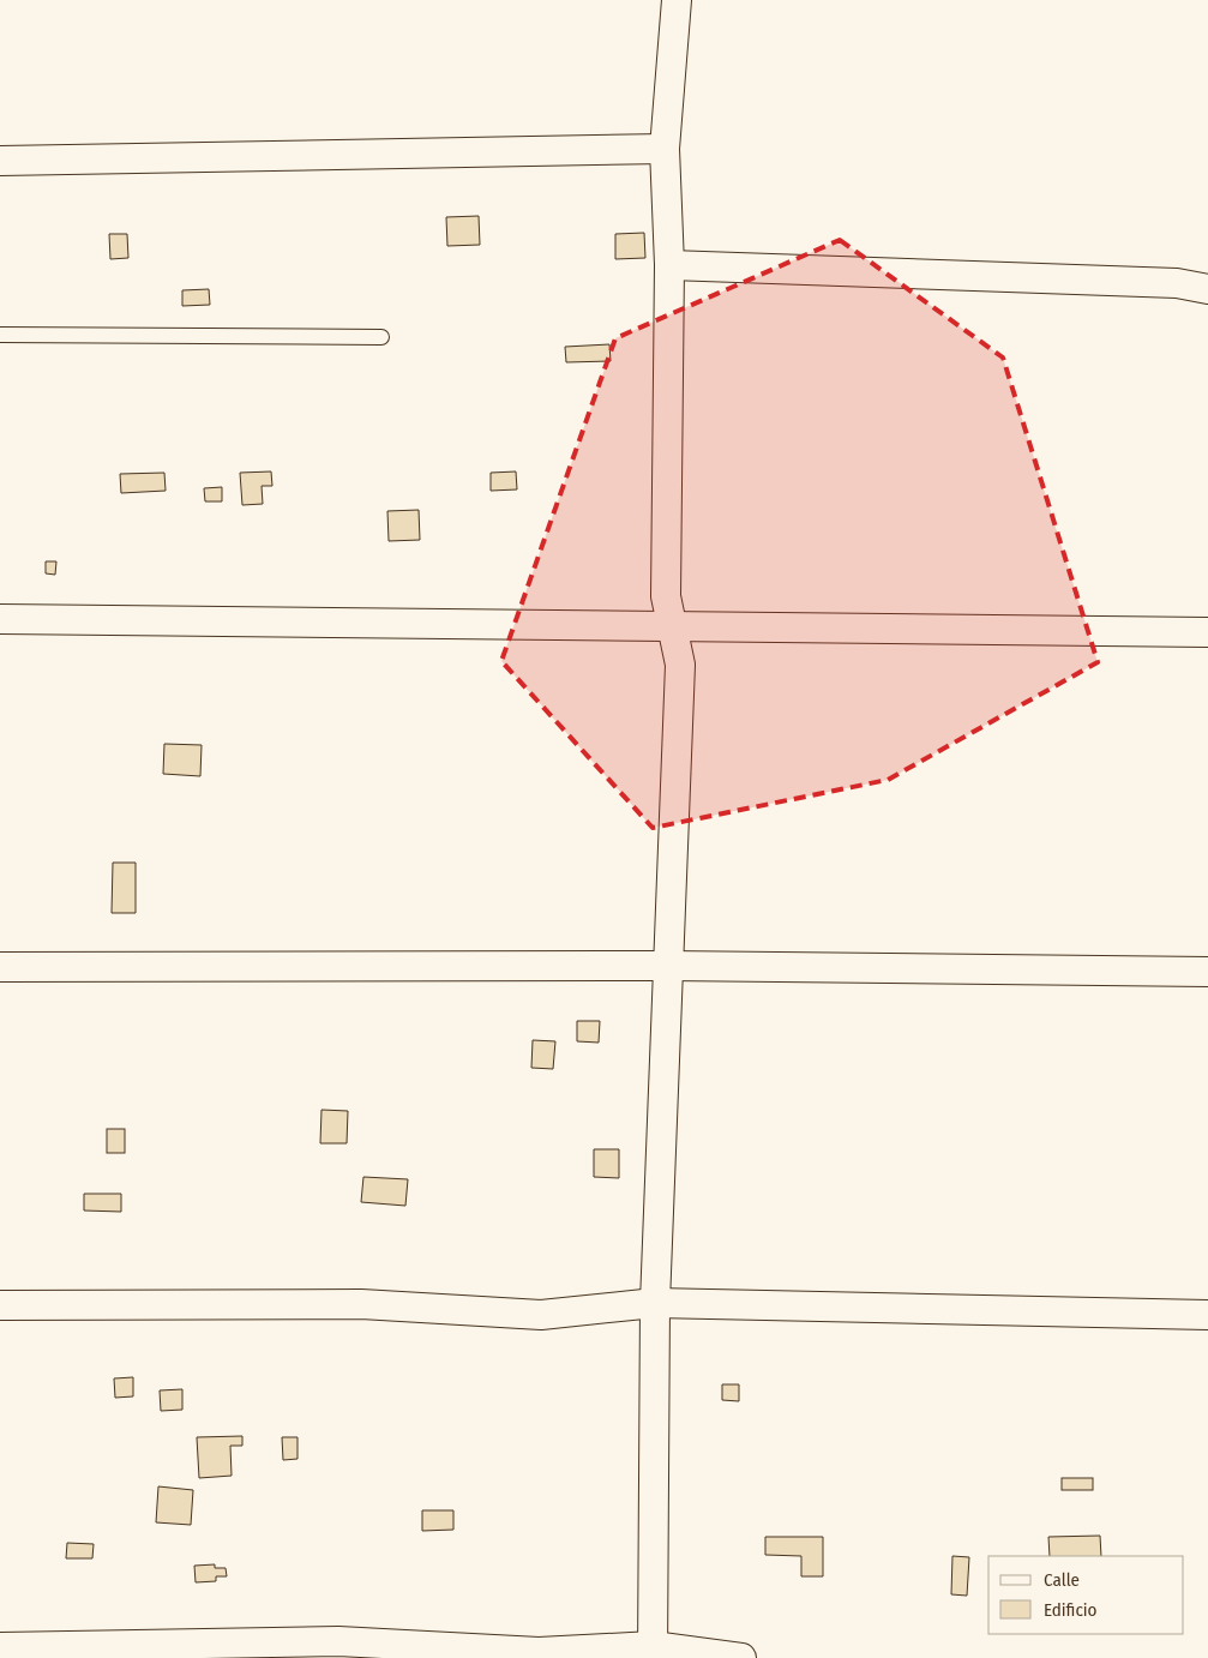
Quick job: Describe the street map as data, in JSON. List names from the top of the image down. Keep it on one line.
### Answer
{"legend":["Calle","Edificio"]}
